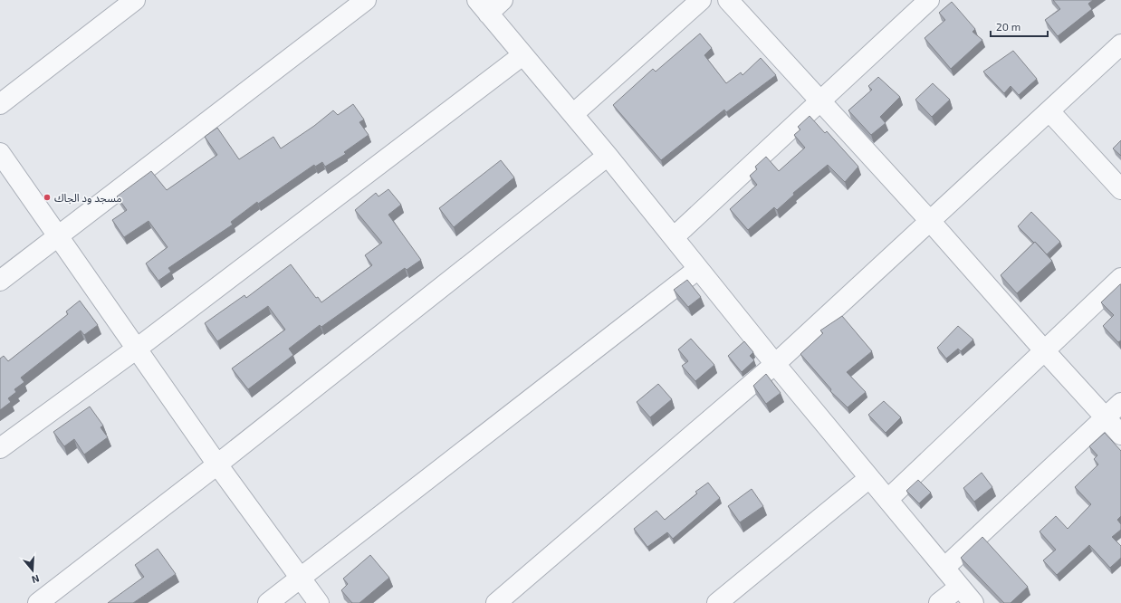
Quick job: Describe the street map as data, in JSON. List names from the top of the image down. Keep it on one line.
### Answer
{"places":["مسجد ود الجاك"],"scale_bar":"20 m","north":"bottom"}
